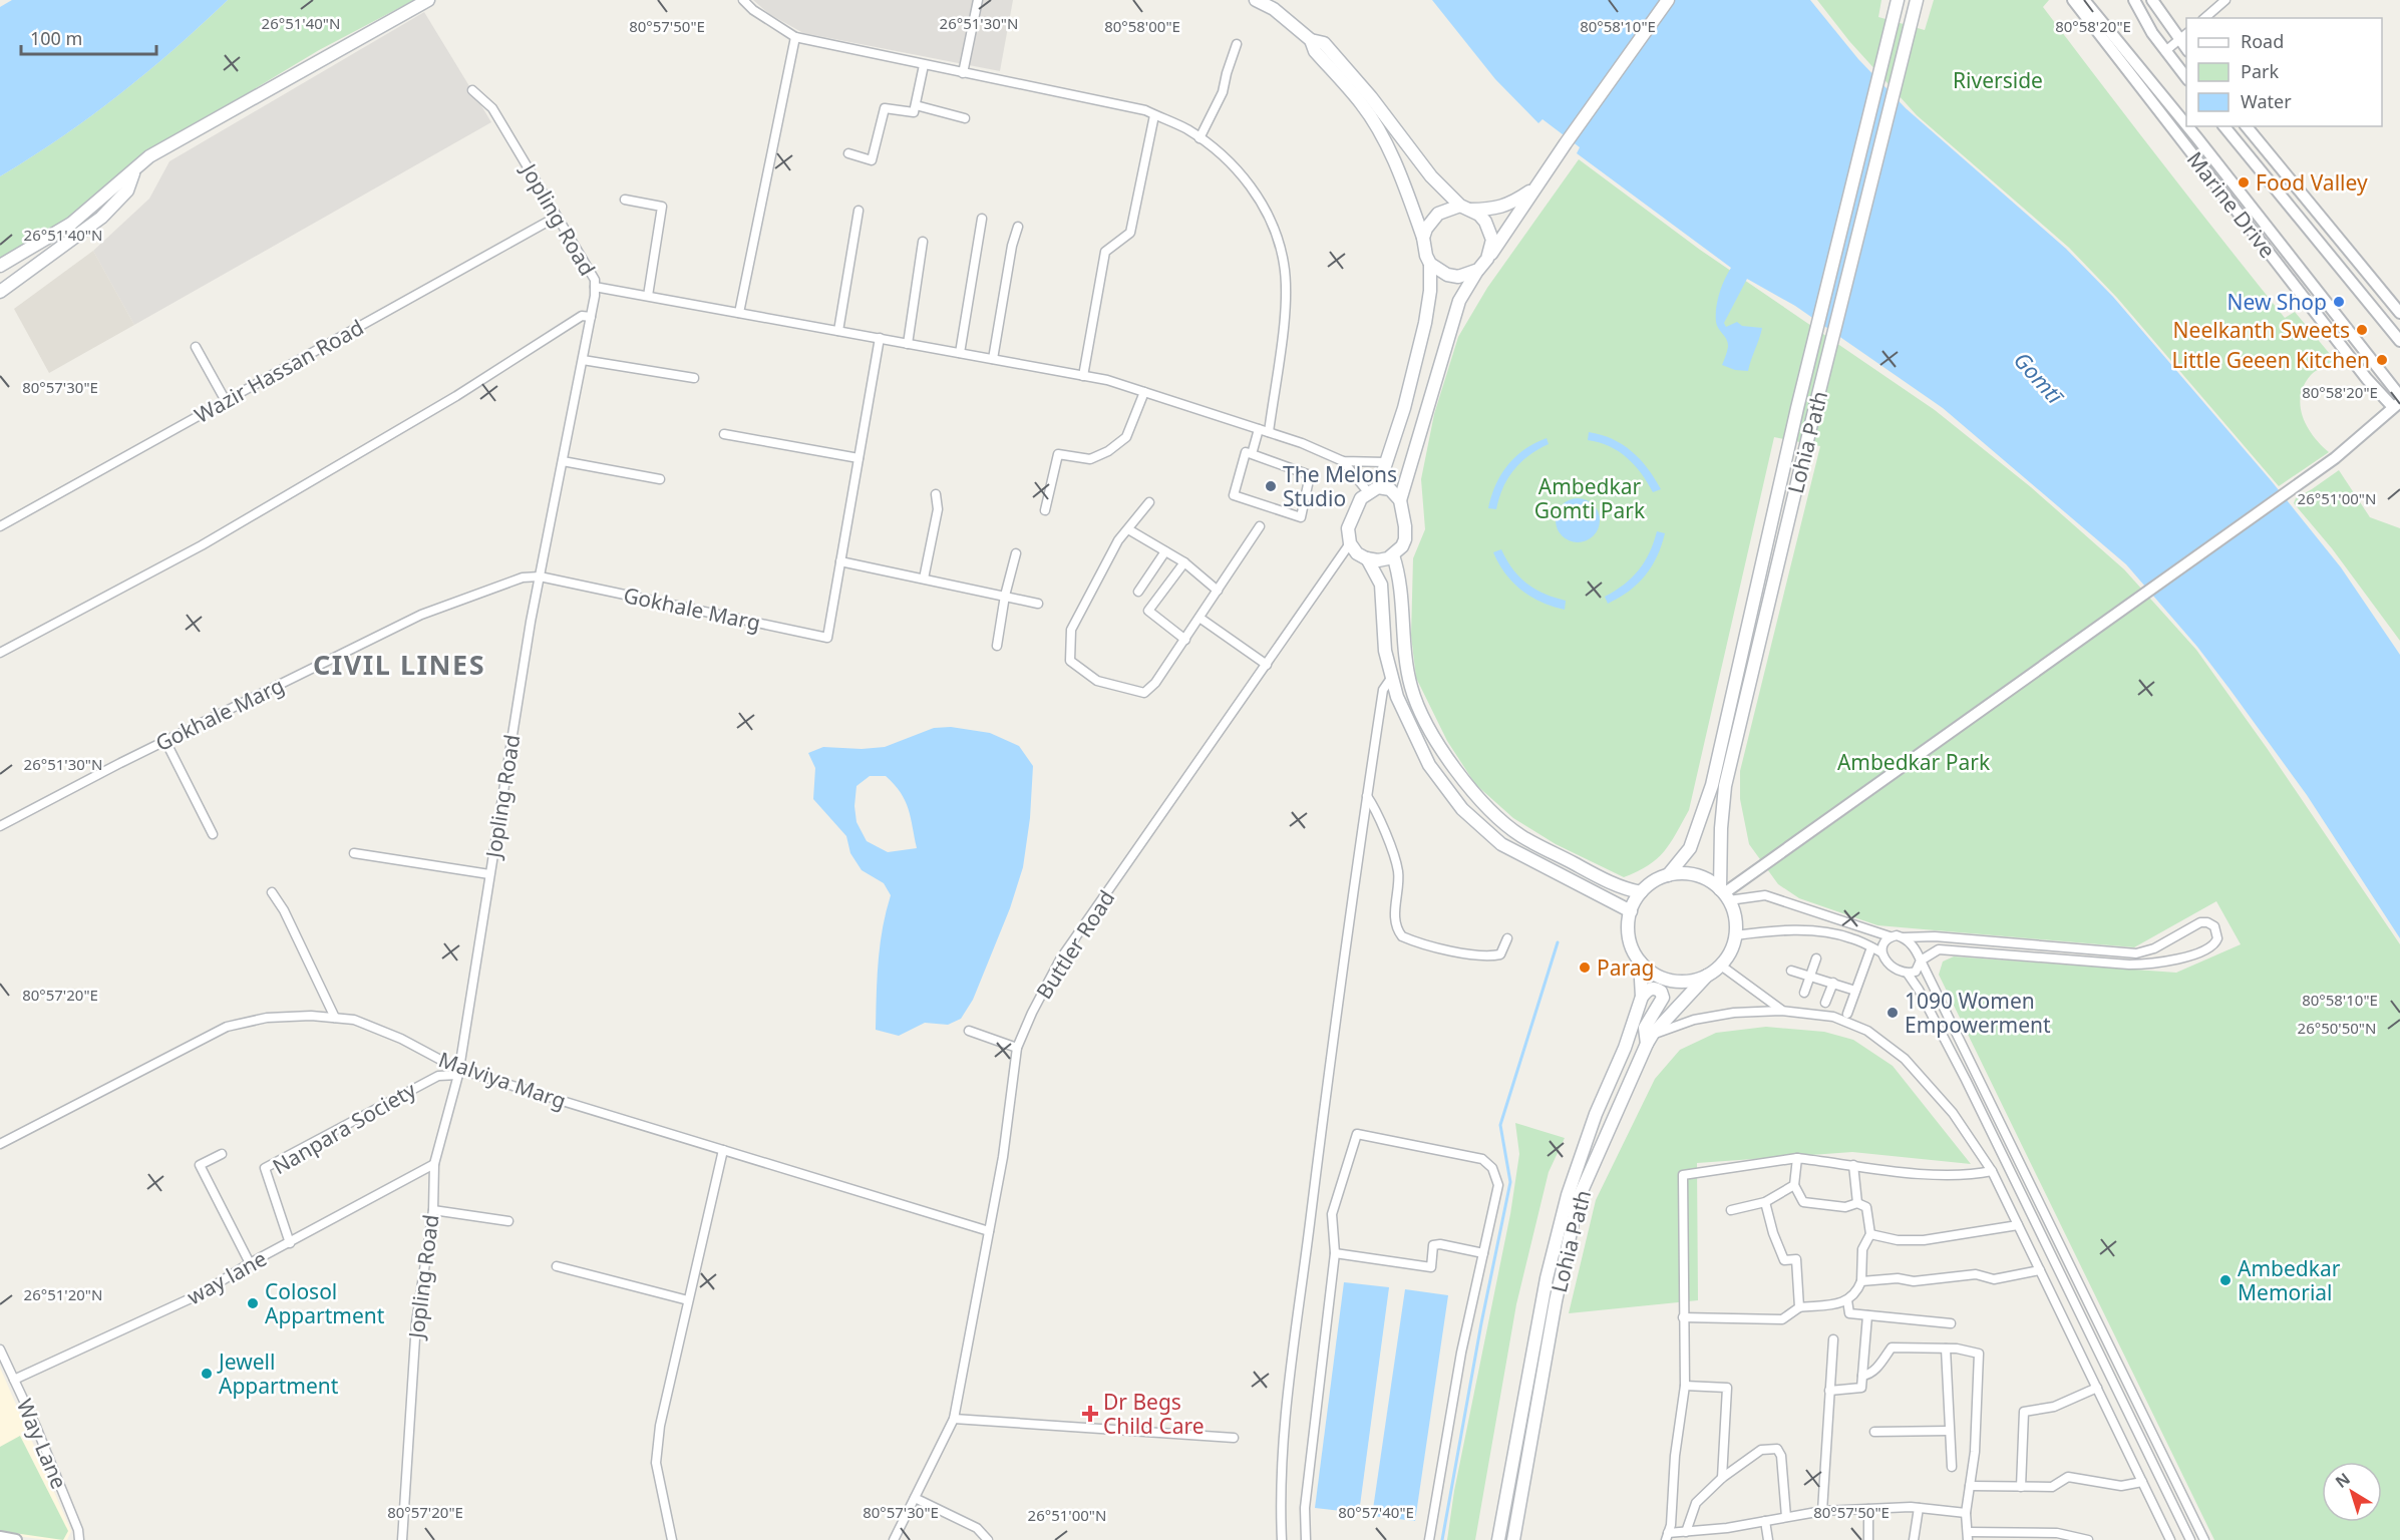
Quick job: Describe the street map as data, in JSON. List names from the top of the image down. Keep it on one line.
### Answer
{"streets":{"main road":["Lohia Path"],"street":["Marine Drive","Jopling Road","Wazir Hassan Road","Gokhale Marg","Buttler Road","Malviya Marg","Nanpara Society","way lane","Way Lane"]},"crossings":[["Jopling Road","Wazir Hassan Road"],["Jopling Road","Gokhale Marg"],["Jopling Road","Malviya Marg"],["Jopling Road","Nanpara Society"],["Jopling Road","way lane"],["Buttler Road","Malviya Marg"],["Malviya Marg","Nanpara Society"],["Nanpara Society","way lane"],["way lane","Way Lane"]],"districts":["CIVIL LINES"],"water":["Gomtī"],"parks":["Riverside","Ambedkar Gomti Park","Ambedkar Park"],"places":{"other":["Food Valley","New Shop","Neelkanth Sweets","Little Geeen Kitchen","The Melons Studio","Parag","1090 Women Empowerment","Ambedkar Memorial","Colosol Appartment","Jewell Appartment"],"health":["Dr Begs Child Care"]},"legend":["Road","Park","Water"],"scale_bar":"100 m","north":"top left","coordinates":["26°51'40\"N","26°51'30\"N","80°58'00\"E","80°57'50\"E","80°58'10\"E","80°58'20\"E","80°57'30\"E","26°51'00\"N","80°57'20\"E","26°50'50\"N","26°51'20\"N","80°57'40\"E"]}
